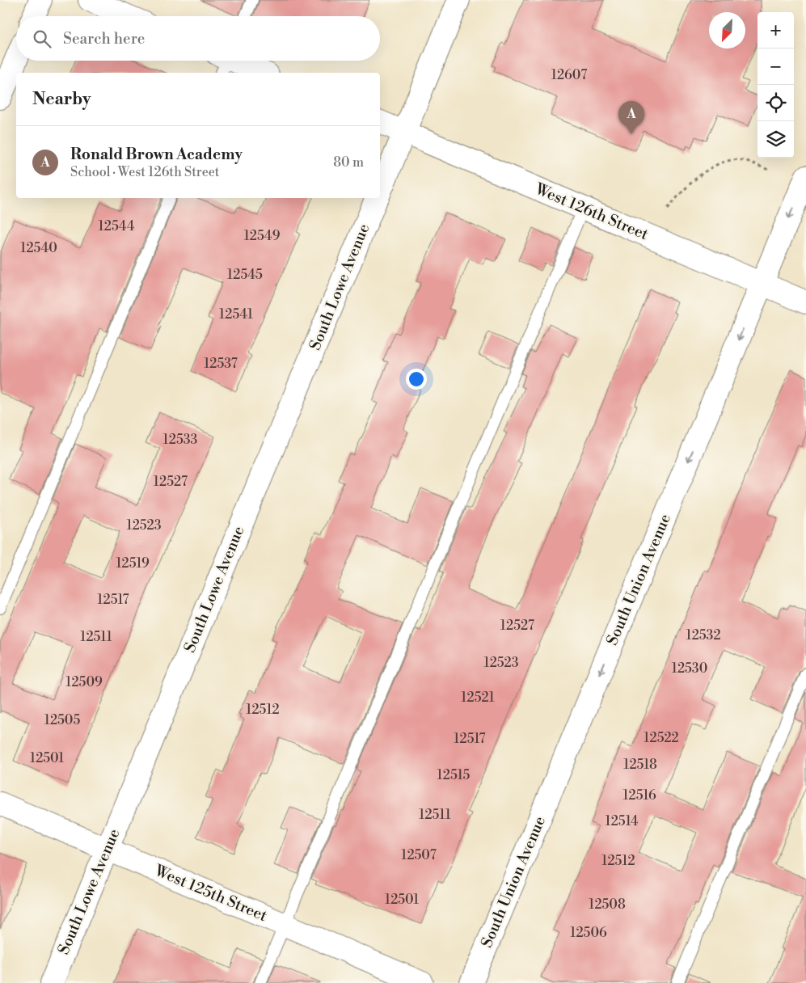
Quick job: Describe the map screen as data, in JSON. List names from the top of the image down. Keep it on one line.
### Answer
{"streets":{"street":["West 126th Street","South Lowe Avenue","South Union Avenue","West 125th Street"]},"crossings":[["West 126th Street","South Lowe Avenue"],["West 126th Street","South Union Avenue"],["South Lowe Avenue","West 125th Street"]],"one_way":["South Union Avenue"],"house_numbers":["12607","12544","12549","12540","12545","12541","12537","12533","12527","12523","12519","12517","12527","12532","12511","12523","12530","12509","12521","12512","12505","12522","12517","12501","12518","12515","12516","12511","12514","12507","12512","12501","12508","12506"],"north":"bottom left","page":{"map_buttons":["+","−"],"search":"Search here","heading":"Nearby","pins":"A","list":[{"mark":"A","name":"Ronald Brown Academy","note":"School · West 126th Street","value":"80 m"}]}}
